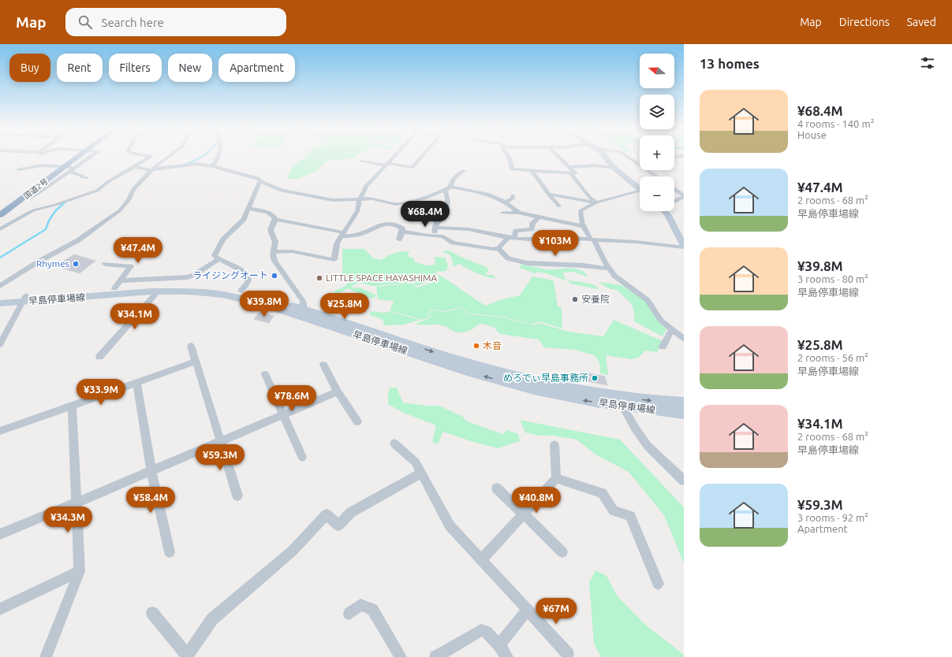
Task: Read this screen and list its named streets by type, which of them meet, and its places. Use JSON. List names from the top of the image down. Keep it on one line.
{"streets":{"highway":["国道2号"],"main road":["早島停車場線"]},"places":["Rhymes","ライジングオート","LITTLE SPACE HAYASHIMA","安養院","木音","めろでぃ早島事務所"],"north":"left","page":{"header":"Map","search":"Search here","nav":["Map","Directions","Saved"],"heading":"13 homes","map_buttons":["+","−"],"chip":["Buy","Rent","Filters","New","Apartment"],"list":[{"name":"¥68.4M","note":"4 rooms · 140 m² · House"},{"name":"¥47.4M","note":"2 rooms · 68 m² · 早島停車場線"},{"name":"¥39.8M","note":"3 rooms · 80 m² · 早島停車場線"},{"name":"¥25.8M","note":"2 rooms · 56 m² · 早島停車場線"},{"name":"¥34.1M","note":"2 rooms · 68 m² · 早島停車場線"},{"name":"¥59.3M","note":"3 rooms · 92 m² · Apartment"}],"price":["¥68.4M","¥103M","¥47.4M","¥39.8M","¥25.8M","¥34.1M","¥33.9M","¥78.6M","¥59.3M","¥58.4M","¥40.8M","¥34.3M","¥67M"]}}
